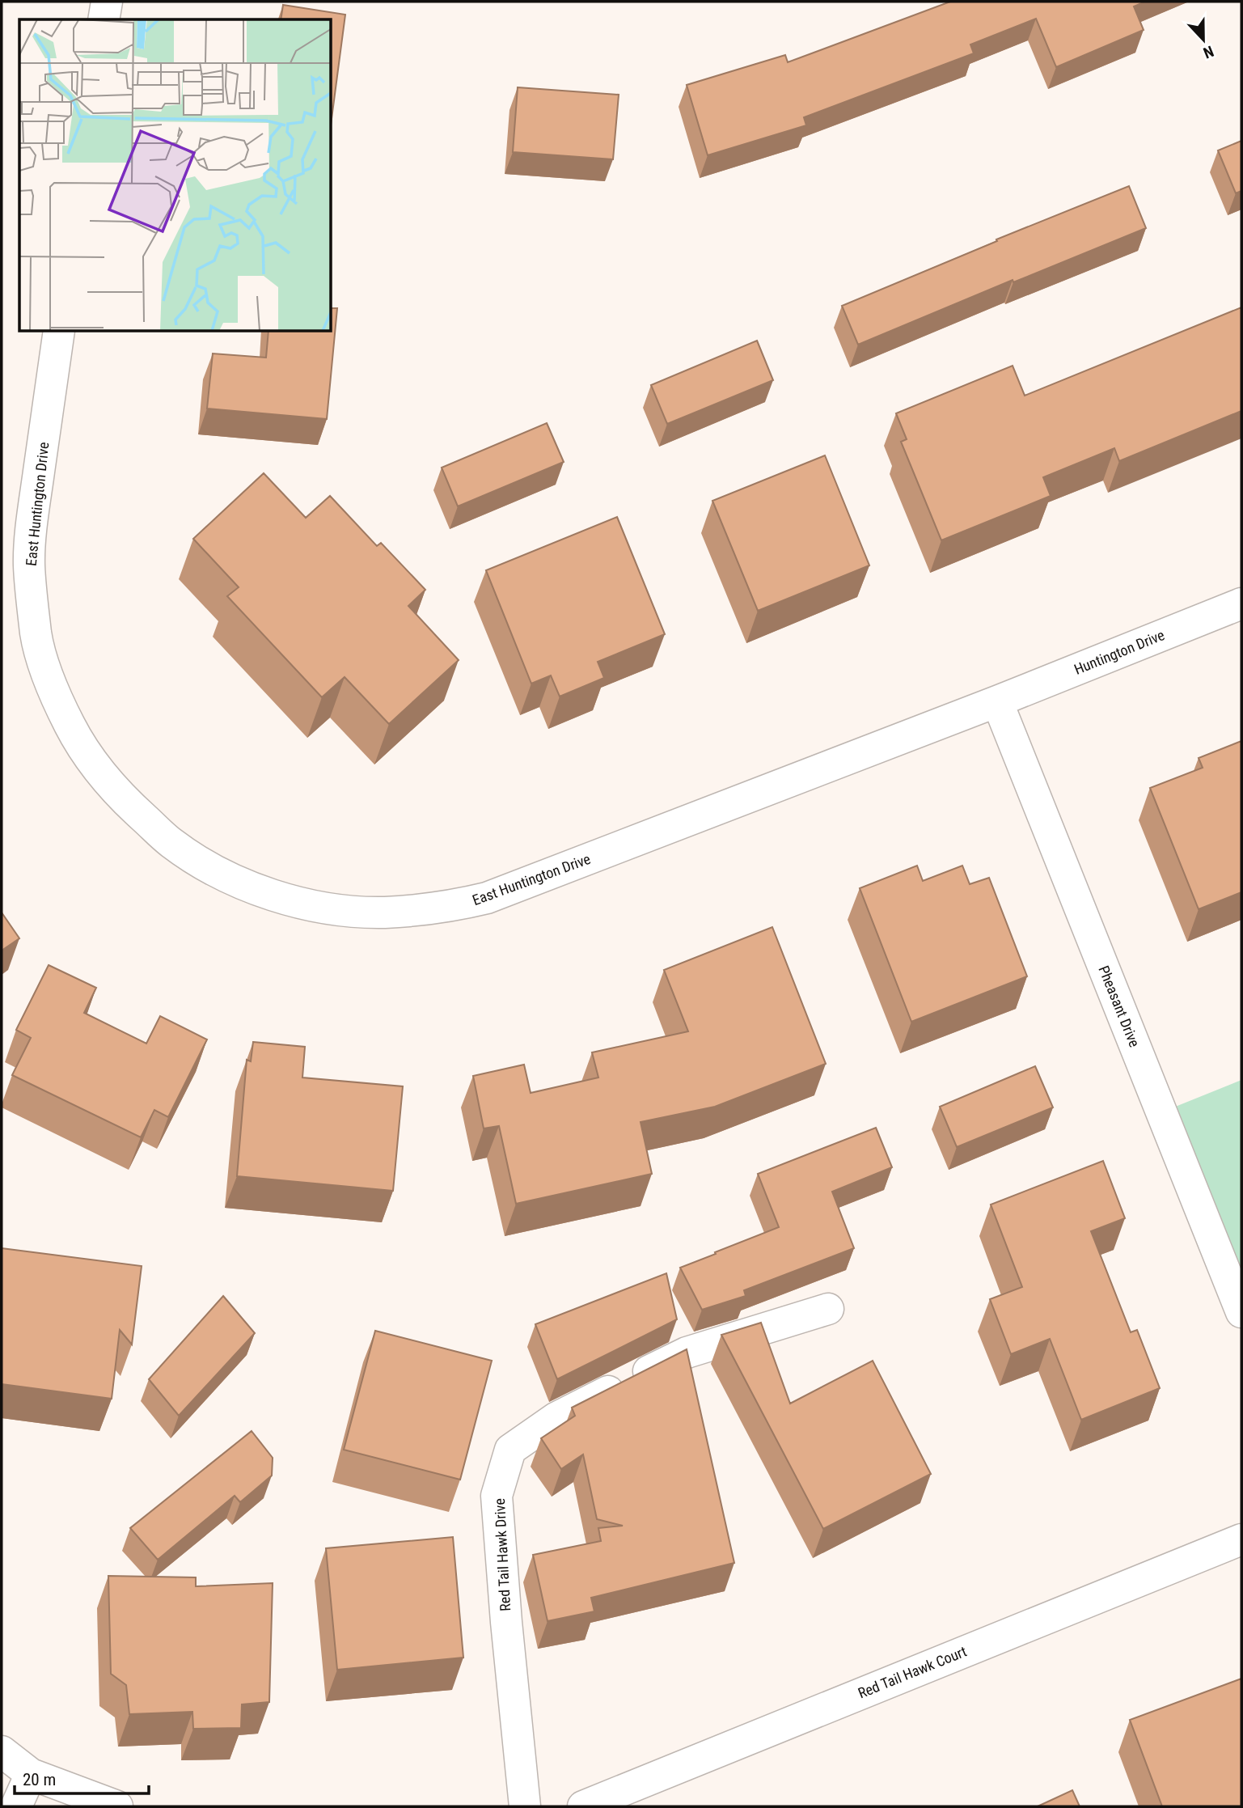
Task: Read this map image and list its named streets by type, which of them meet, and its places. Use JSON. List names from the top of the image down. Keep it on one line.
{"streets":{"street":["East Huntington Drive","Huntington Drive","Pheasant Drive","Red Tail Hawk Drive","Red Tail Hawk Court"]},"crossings":[["East Huntington Drive","Huntington Drive"],["East Huntington Drive","Pheasant Drive"],["Huntington Drive","Pheasant Drive"]],"scale_bar":"20 m","north":"bottom"}
